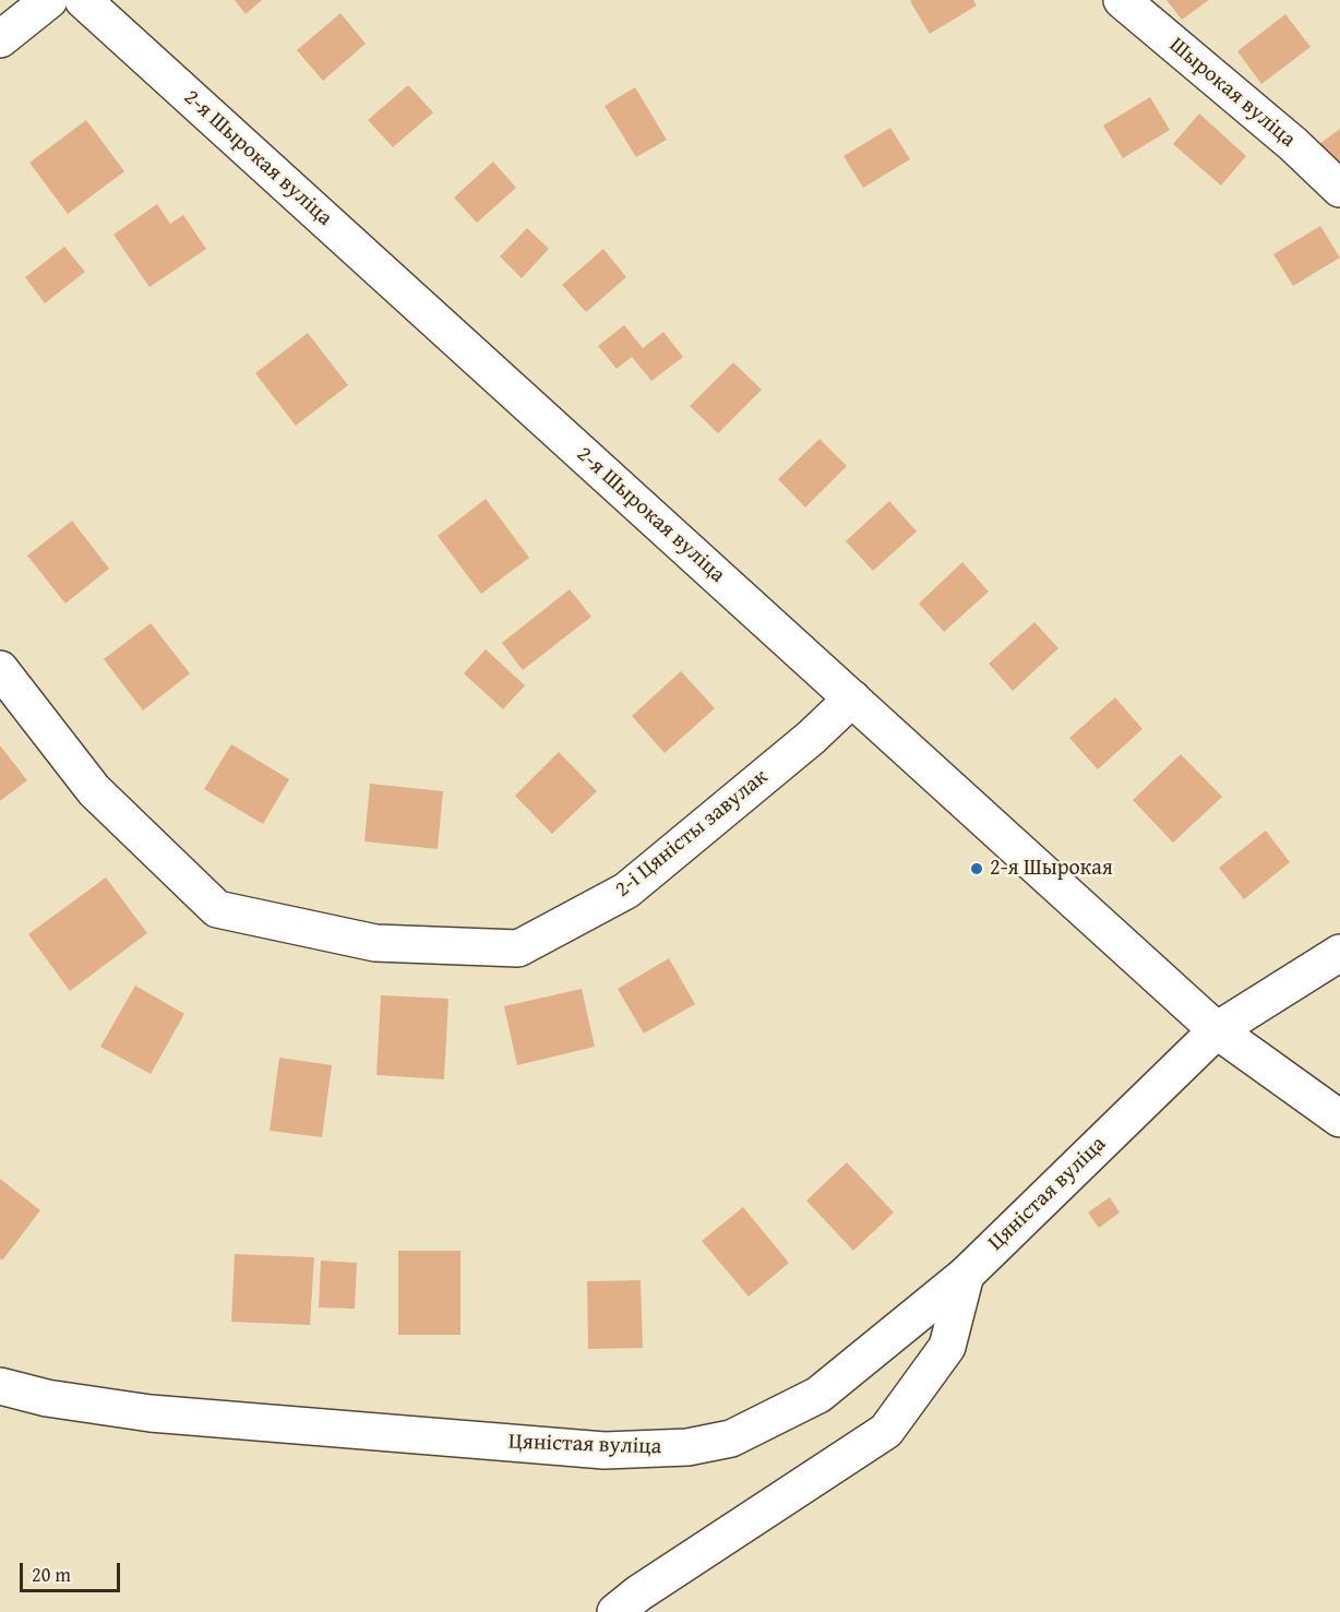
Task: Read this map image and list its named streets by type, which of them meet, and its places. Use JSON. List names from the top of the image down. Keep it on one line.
{"streets":{"street":["Шырокая вуліца","2-я Шырокая вуліца","2-і Цяністы завулак","Цяністая вуліца"]},"crossings":[["2-я Шырокая вуліца","2-і Цяністы завулак"],["2-я Шырокая вуліца","Цяністая вуліца"]],"places":["2-я Шырокая"],"scale_bar":"20 m"}
